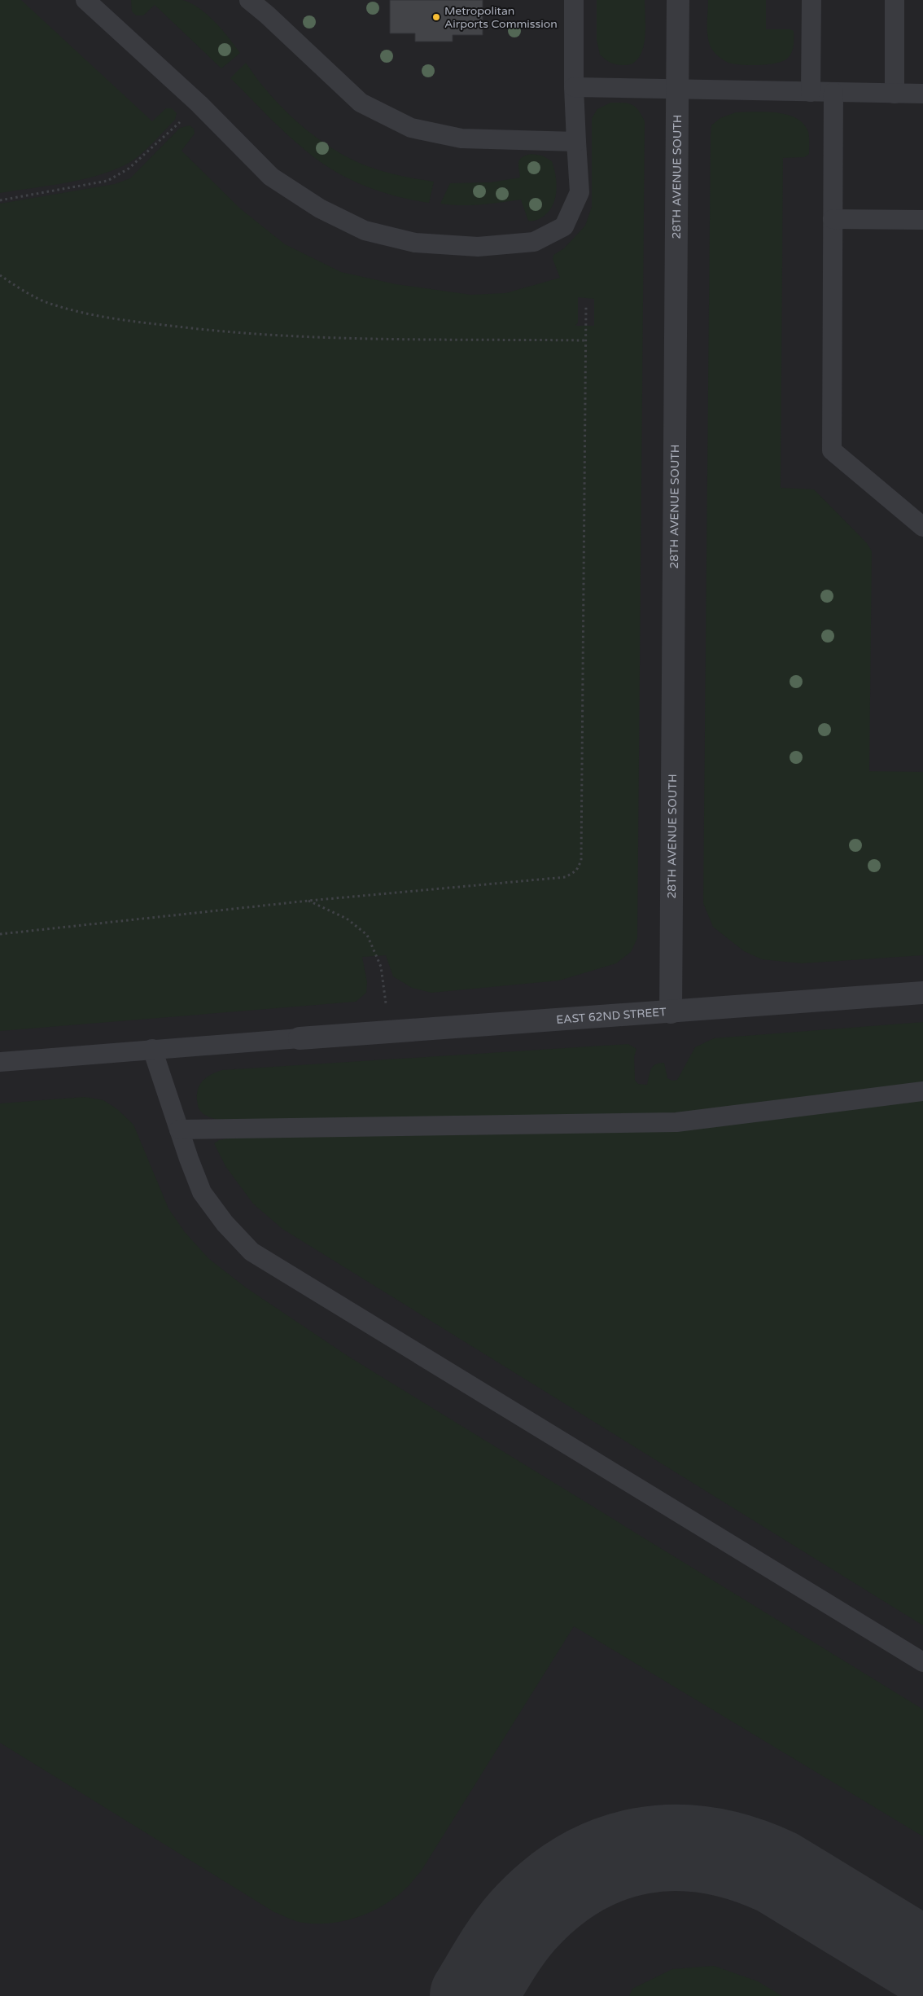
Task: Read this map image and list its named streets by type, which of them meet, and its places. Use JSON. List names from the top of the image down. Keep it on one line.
{"streets":{"street":["28TH AVENUE SOUTH","EAST 62ND STREET"]},"crossings":[["28TH AVENUE SOUTH","EAST 62ND STREET"]],"places":["Metropolitan Airports Commission"]}
